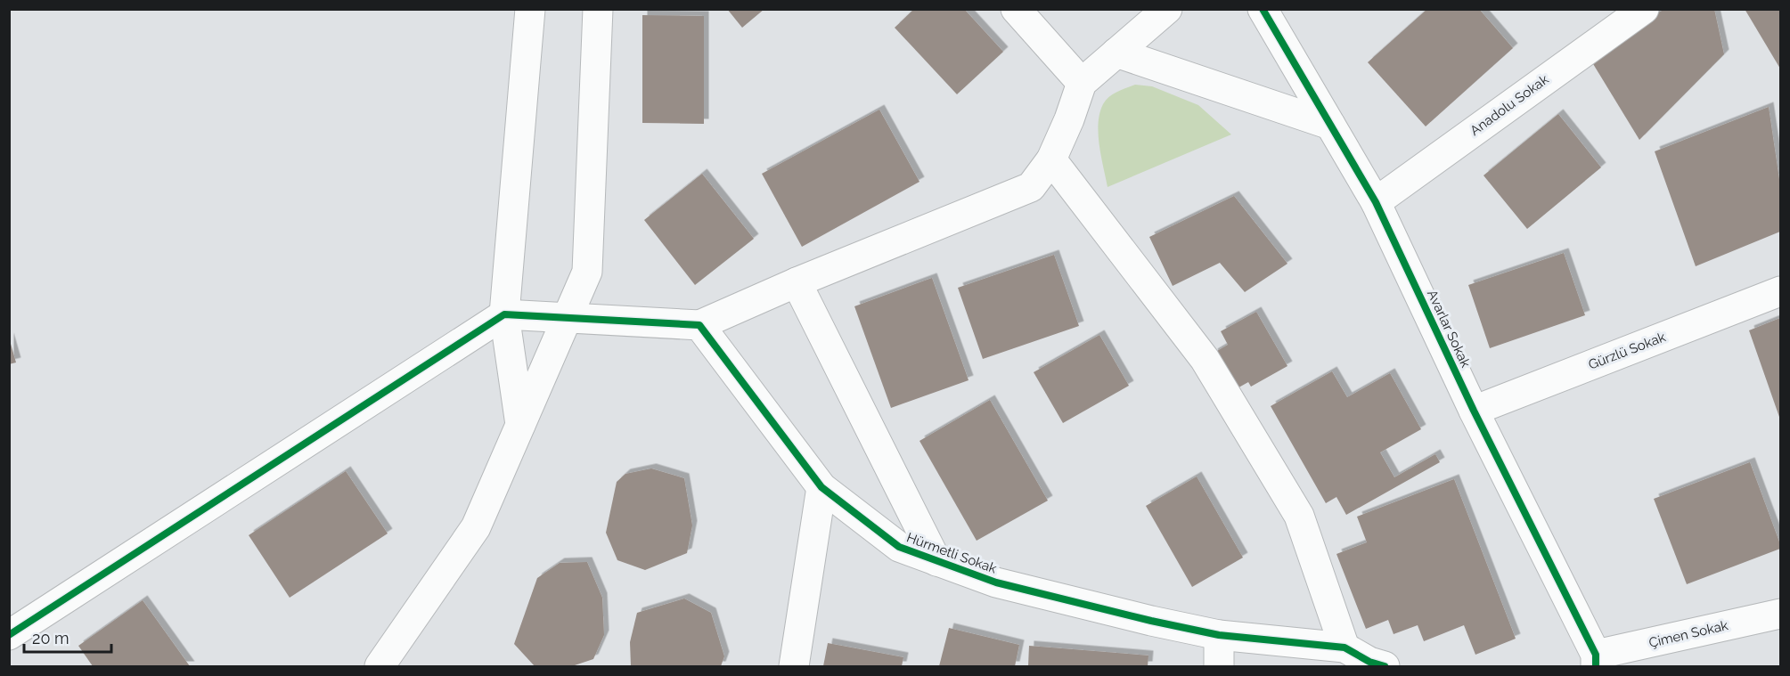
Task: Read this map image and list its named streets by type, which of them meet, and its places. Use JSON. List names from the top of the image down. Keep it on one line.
{"streets":{"street":["Anadolu Sokak","Avarlar Sokak","Gürzlü Sokak","Hürmetli Sokak","Çimen Sokak"]},"crossings":[["Anadolu Sokak","Avarlar Sokak"],["Avarlar Sokak","Gürzlü Sokak"],["Avarlar Sokak","Çimen Sokak"]],"scale_bar":"20 m"}
